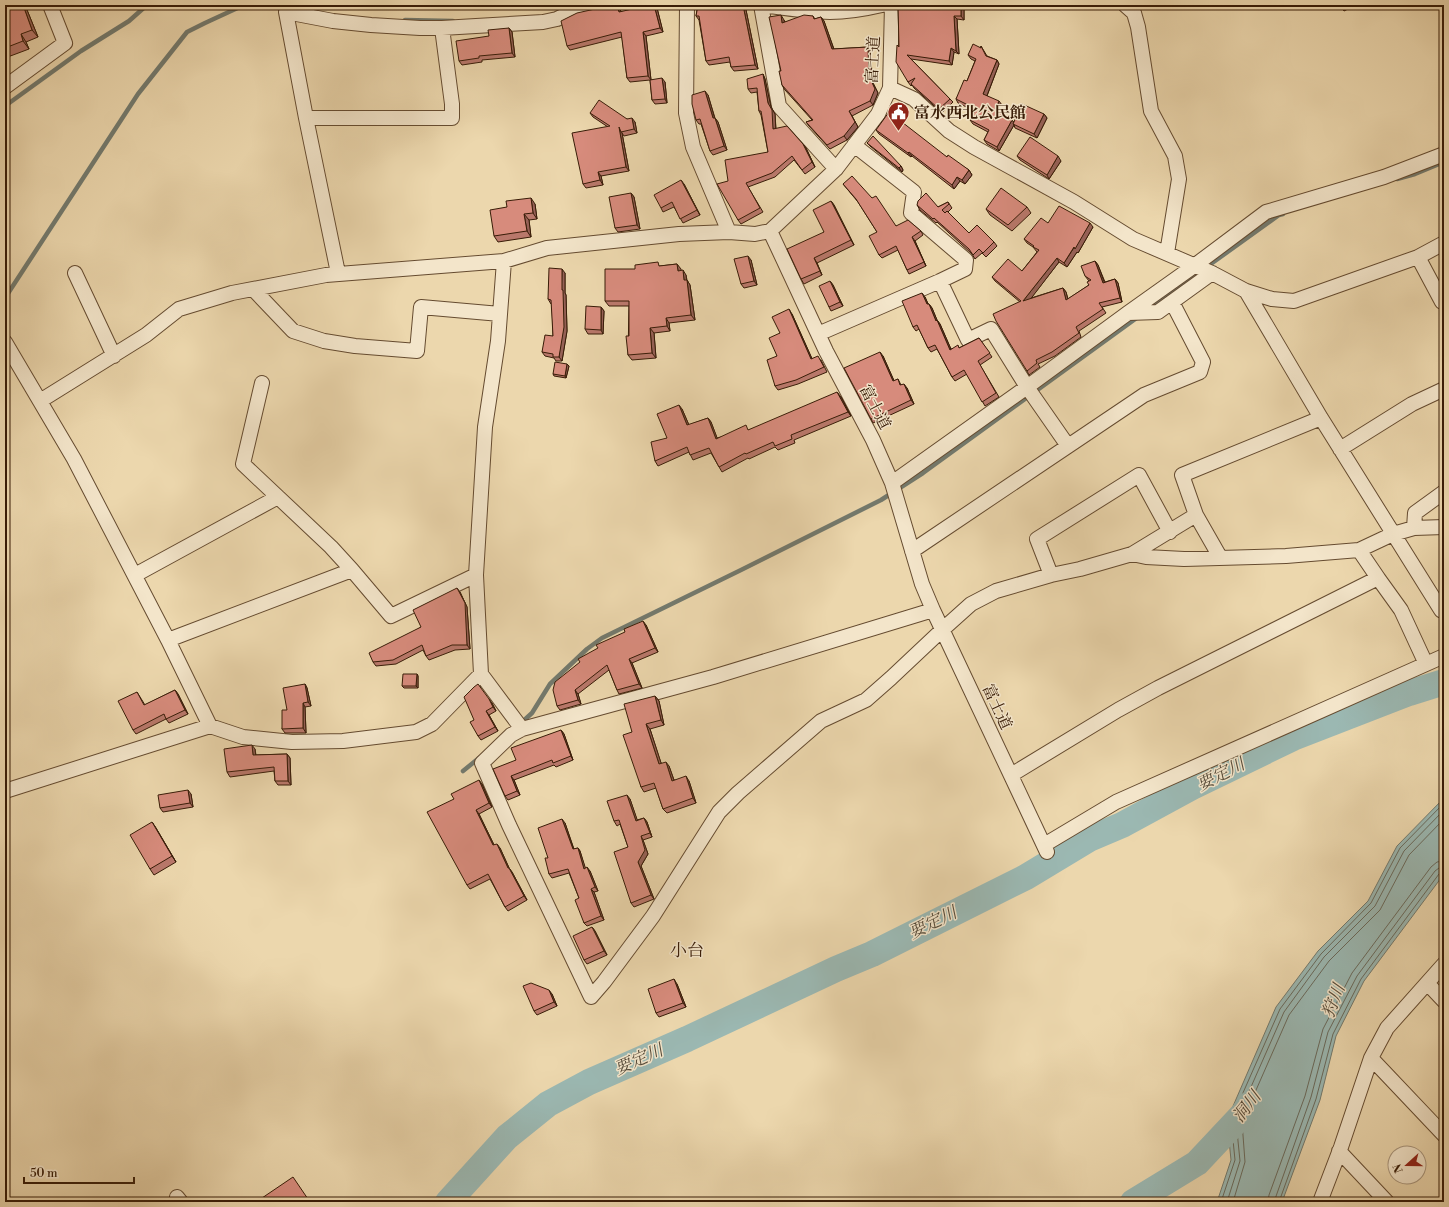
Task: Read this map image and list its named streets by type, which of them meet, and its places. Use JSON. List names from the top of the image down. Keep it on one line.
{"streets":{"street":["富士道"]},"districts":["小台"],"water":["要定川","狩川","洞川"],"places":{"public building":["富水西北公民館"]},"scale_bar":"50 m","north":"left"}
